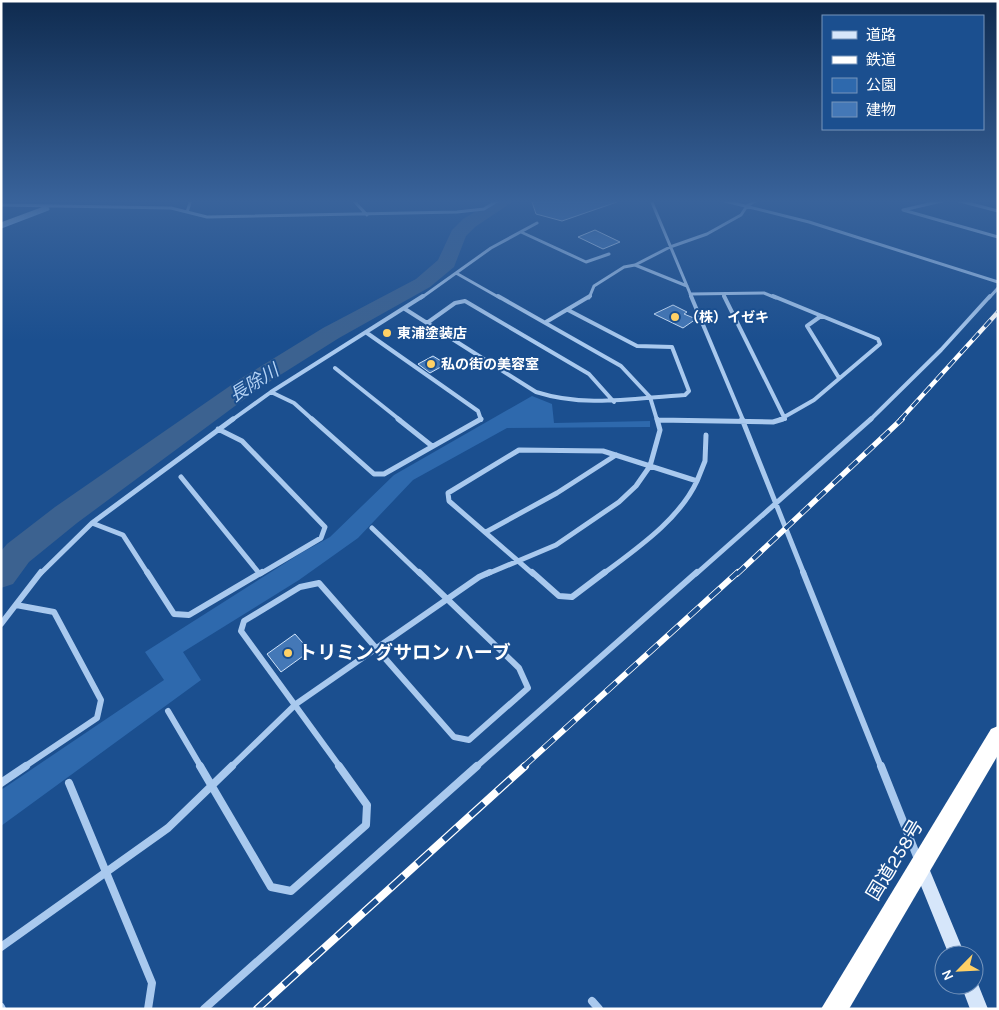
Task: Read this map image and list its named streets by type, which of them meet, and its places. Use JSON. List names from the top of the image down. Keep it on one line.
{"streets":{"highway":["国道258号"]},"water":["長除川"],"places":["（株）イゼキ","東浦塗装店","私の街の美容室","トリミングサロン ハーブ"],"legend":["道路","鉄道","公園","建物"],"north":"bottom left"}
